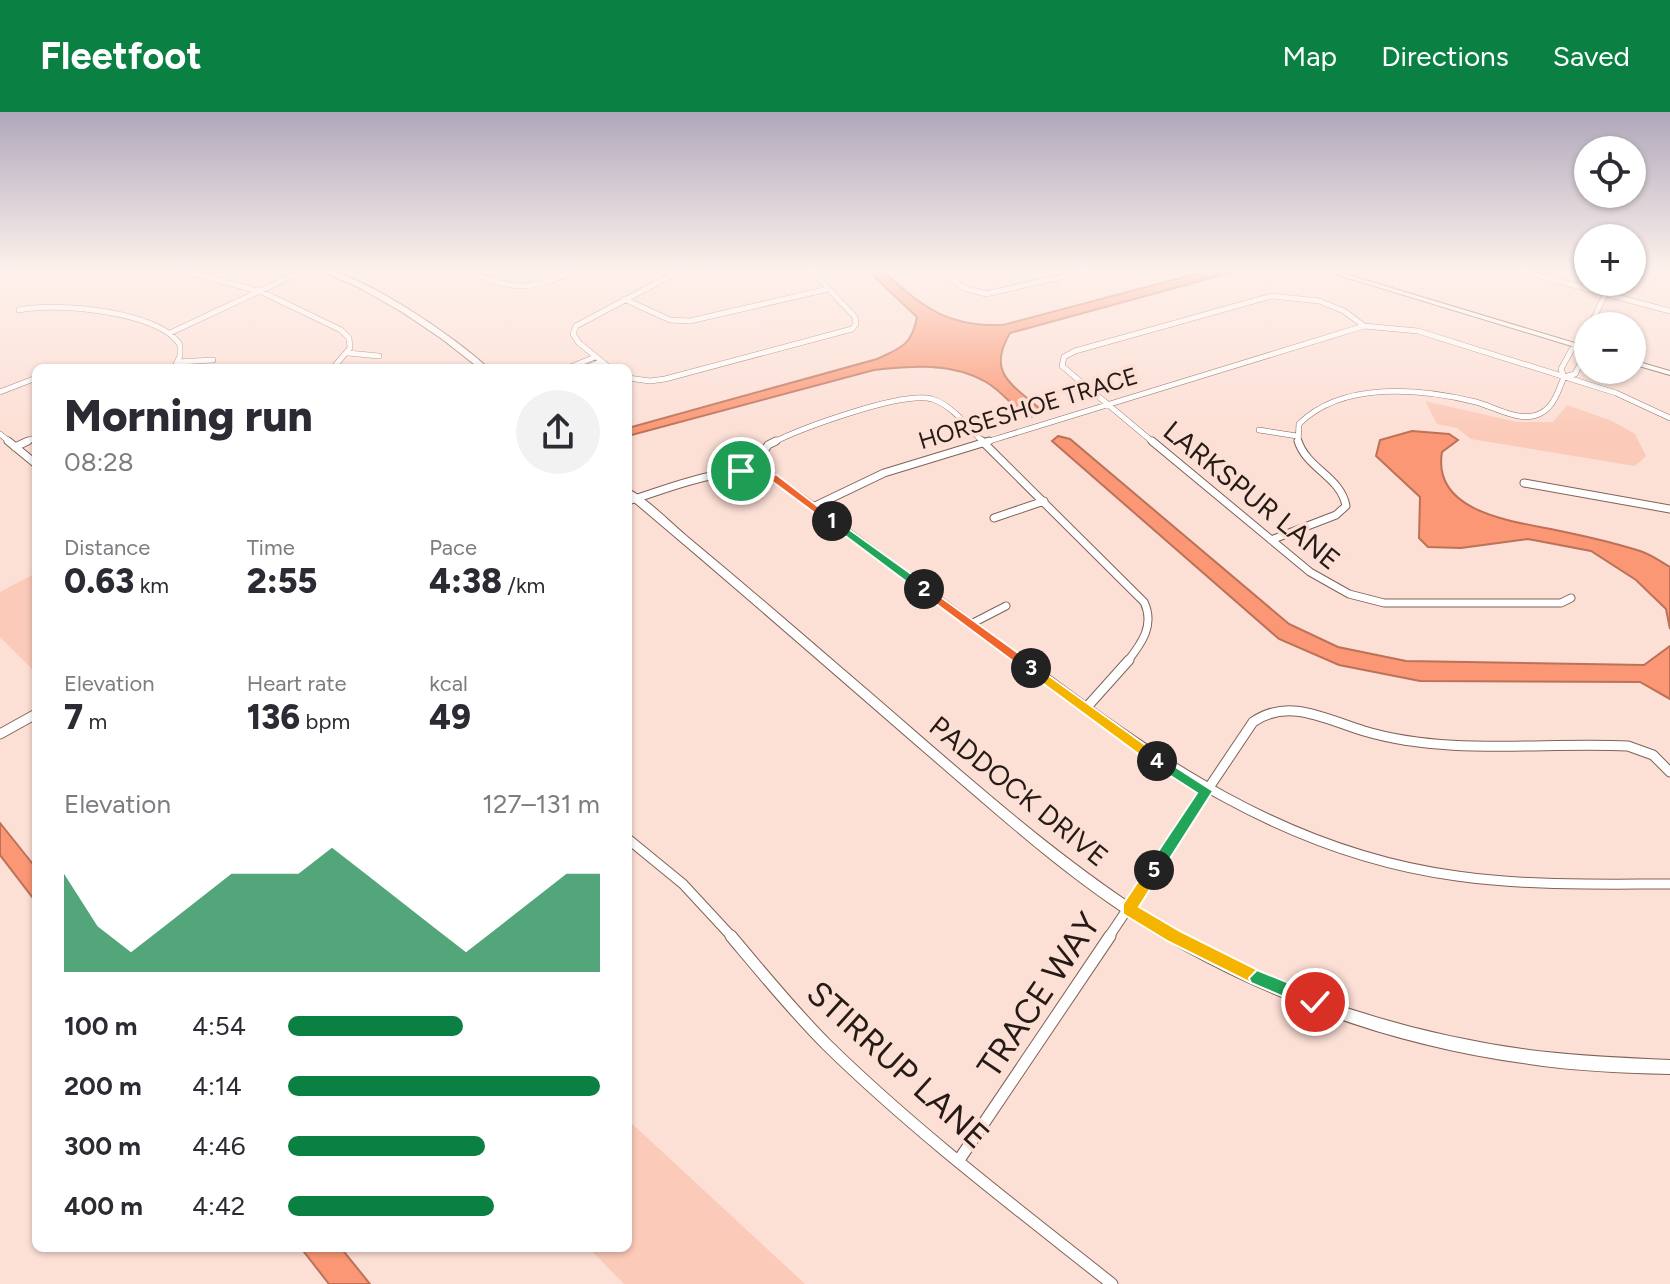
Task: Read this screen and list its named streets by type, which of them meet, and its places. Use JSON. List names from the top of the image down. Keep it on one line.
{"streets":{"street":["HORSESHOE TRACE","LARKSPUR LANE","PADDOCK DRIVE","TRACE WAY","STIRRUP LANE"]},"crossings":[["HORSESHOE TRACE","LARKSPUR LANE"],["PADDOCK DRIVE","TRACE WAY"],["TRACE WAY","STIRRUP LANE"]],"page":{"header":"Fleetfoot","nav":["Map","Directions","Saved"],"map_buttons":["+","−"],"heading":["Morning run","08:28"],"stats":[["Distance","0.63 km"],["Time","2:55"],["Pace","4:38 /km"],["Elevation","7 m"],["Heart rate","136 bpm"],["kcal","49"]],"pins":["1","2","3","4","5"],"chart":["Elevation","127–131 m"],"list":[{"name":"100 m","note":"4:54"},{"name":"200 m","note":"4:14"},{"name":"300 m","note":"4:46"},{"name":"400 m","note":"4:42"}]}}
